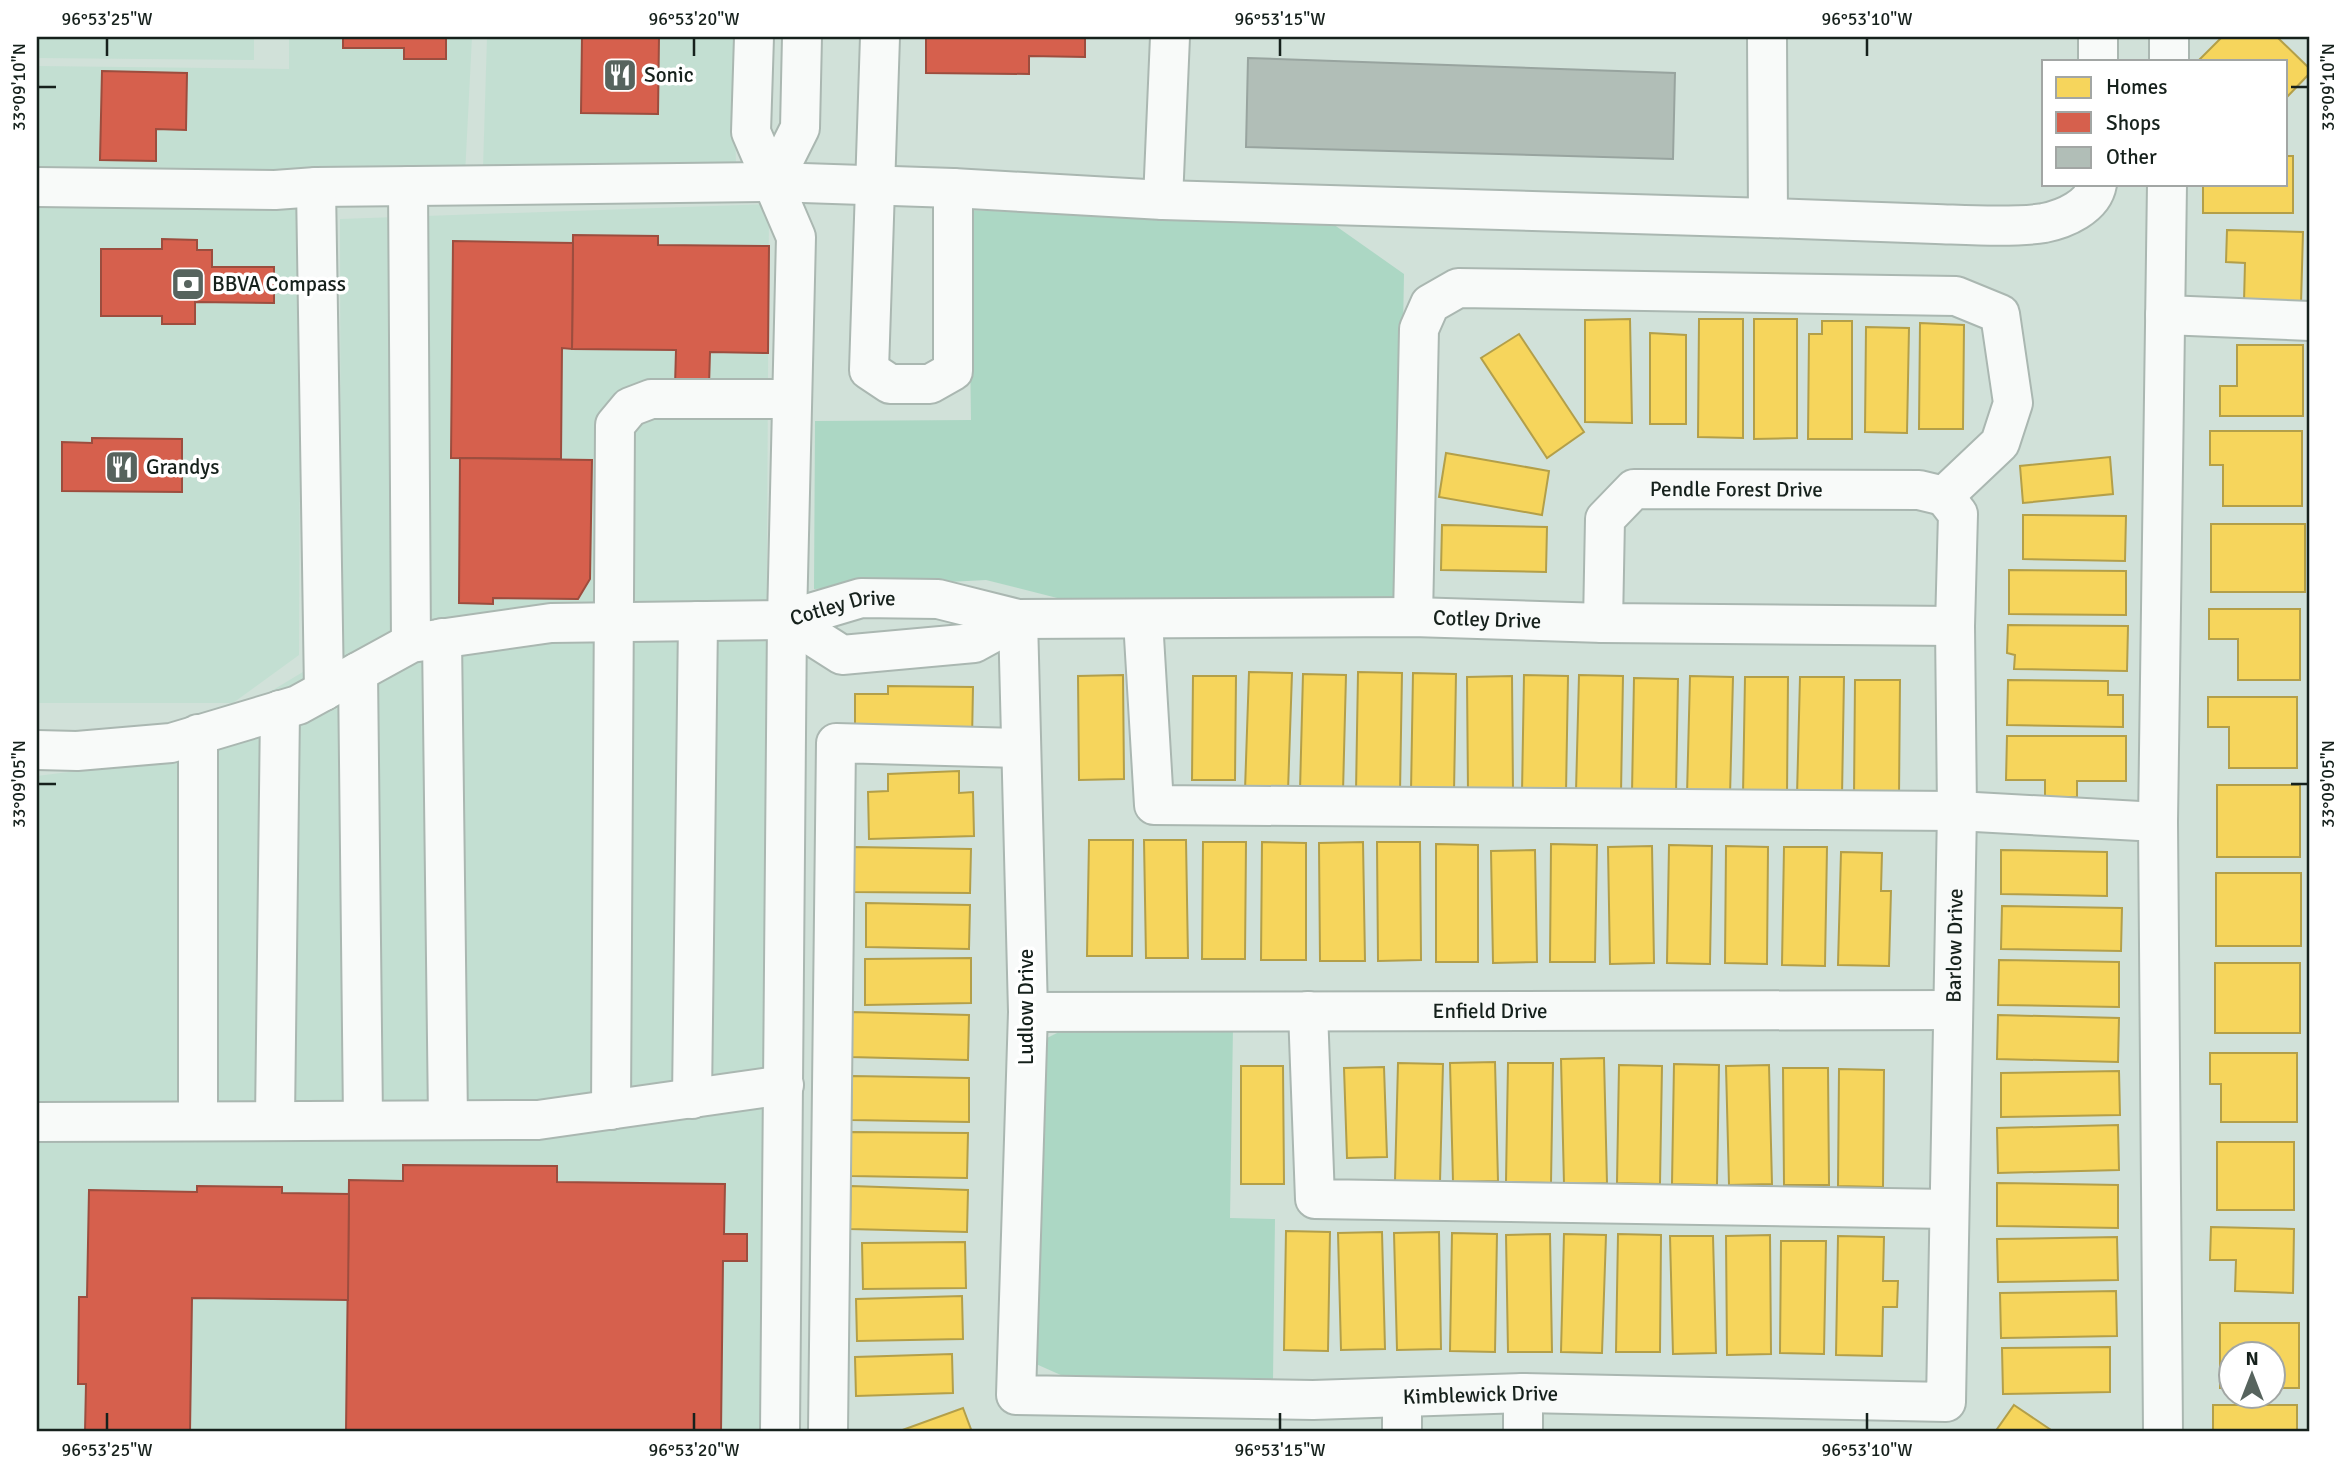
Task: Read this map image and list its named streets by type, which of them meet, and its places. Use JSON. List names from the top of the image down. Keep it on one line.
{"streets":{"street":["Pendle Forest Drive","Cotley Drive","Barlow Drive","Ludlow Drive","Enfield Drive","Kimblewick Drive"]},"crossings":[["Pendle Forest Drive","Cotley Drive"],["Pendle Forest Drive","Barlow Drive"],["Cotley Drive","Barlow Drive"],["Cotley Drive","Ludlow Drive"],["Barlow Drive","Enfield Drive"],["Barlow Drive","Kimblewick Drive"],["Ludlow Drive","Enfield Drive"],["Ludlow Drive","Kimblewick Drive"]],"places":{"restaurant":["Sonic","Grandys"],"bank":["BBVA Compass"]},"legend":["Homes","Shops","Other"],"north":"top","coordinates":["96°53'25\"W","96°53'20\"W","96°53'15\"W","96°53'10\"W","33°09'10\"N","33°09'05\"N"]}
